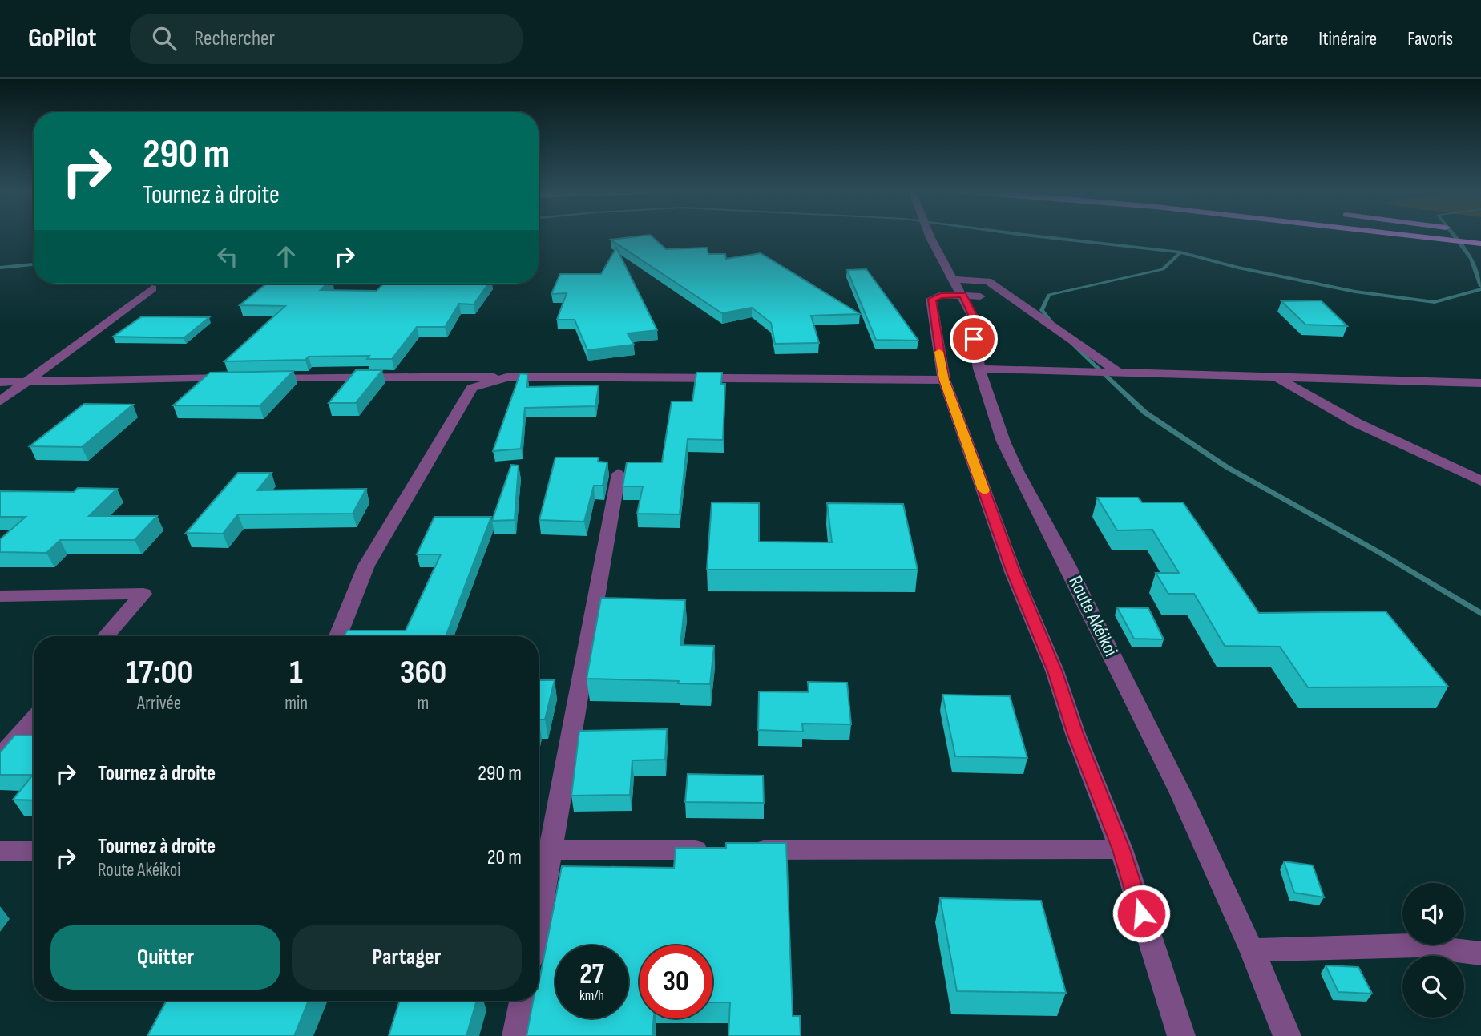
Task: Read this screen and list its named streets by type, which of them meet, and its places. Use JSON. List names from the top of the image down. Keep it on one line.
{"streets":{"street":["Route Akéikoi"]},"page":{"header":"GoPilot","search":"Rechercher","nav":["Carte","Itinéraire","Favoris"],"turn":["290 m","Tournez à droite"],"eta":["17:00","Arrivée","1","min","360","m"],"list":[{"name":"Tournez à droite","value":"290 m"},{"name":"Tournez à droite","note":"Route Akéikoi","value":"20 m"}],"buttons":["Quitter","Partager"],"speed":"27 km/h","limit":"30"}}
